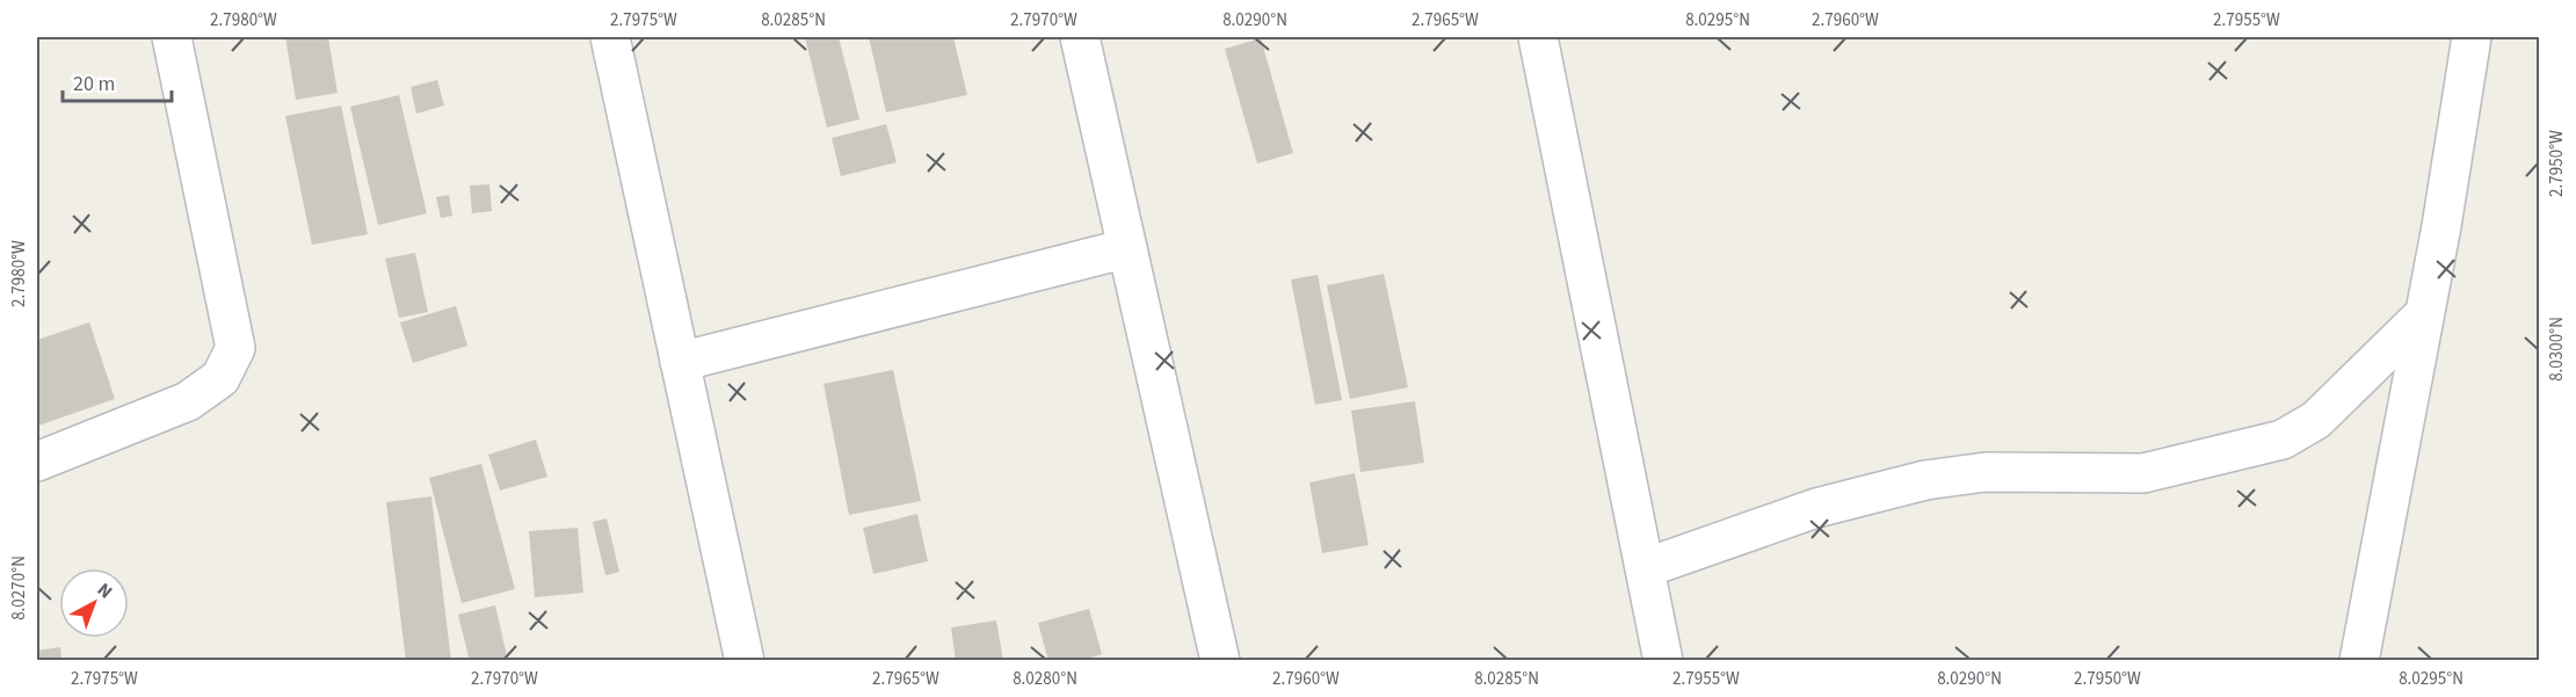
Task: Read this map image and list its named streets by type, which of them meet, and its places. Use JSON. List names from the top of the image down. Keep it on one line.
{"scale_bar":"20 m","north":"top right","coordinates":["2.7980°W","2.7975°W","8.0285°N","2.7970°W","8.0290°N","2.7965°W","8.0295°N","2.7960°W","2.7955°W","2.7950°W","8.0300°N","8.0270°N","8.0280°N"]}
